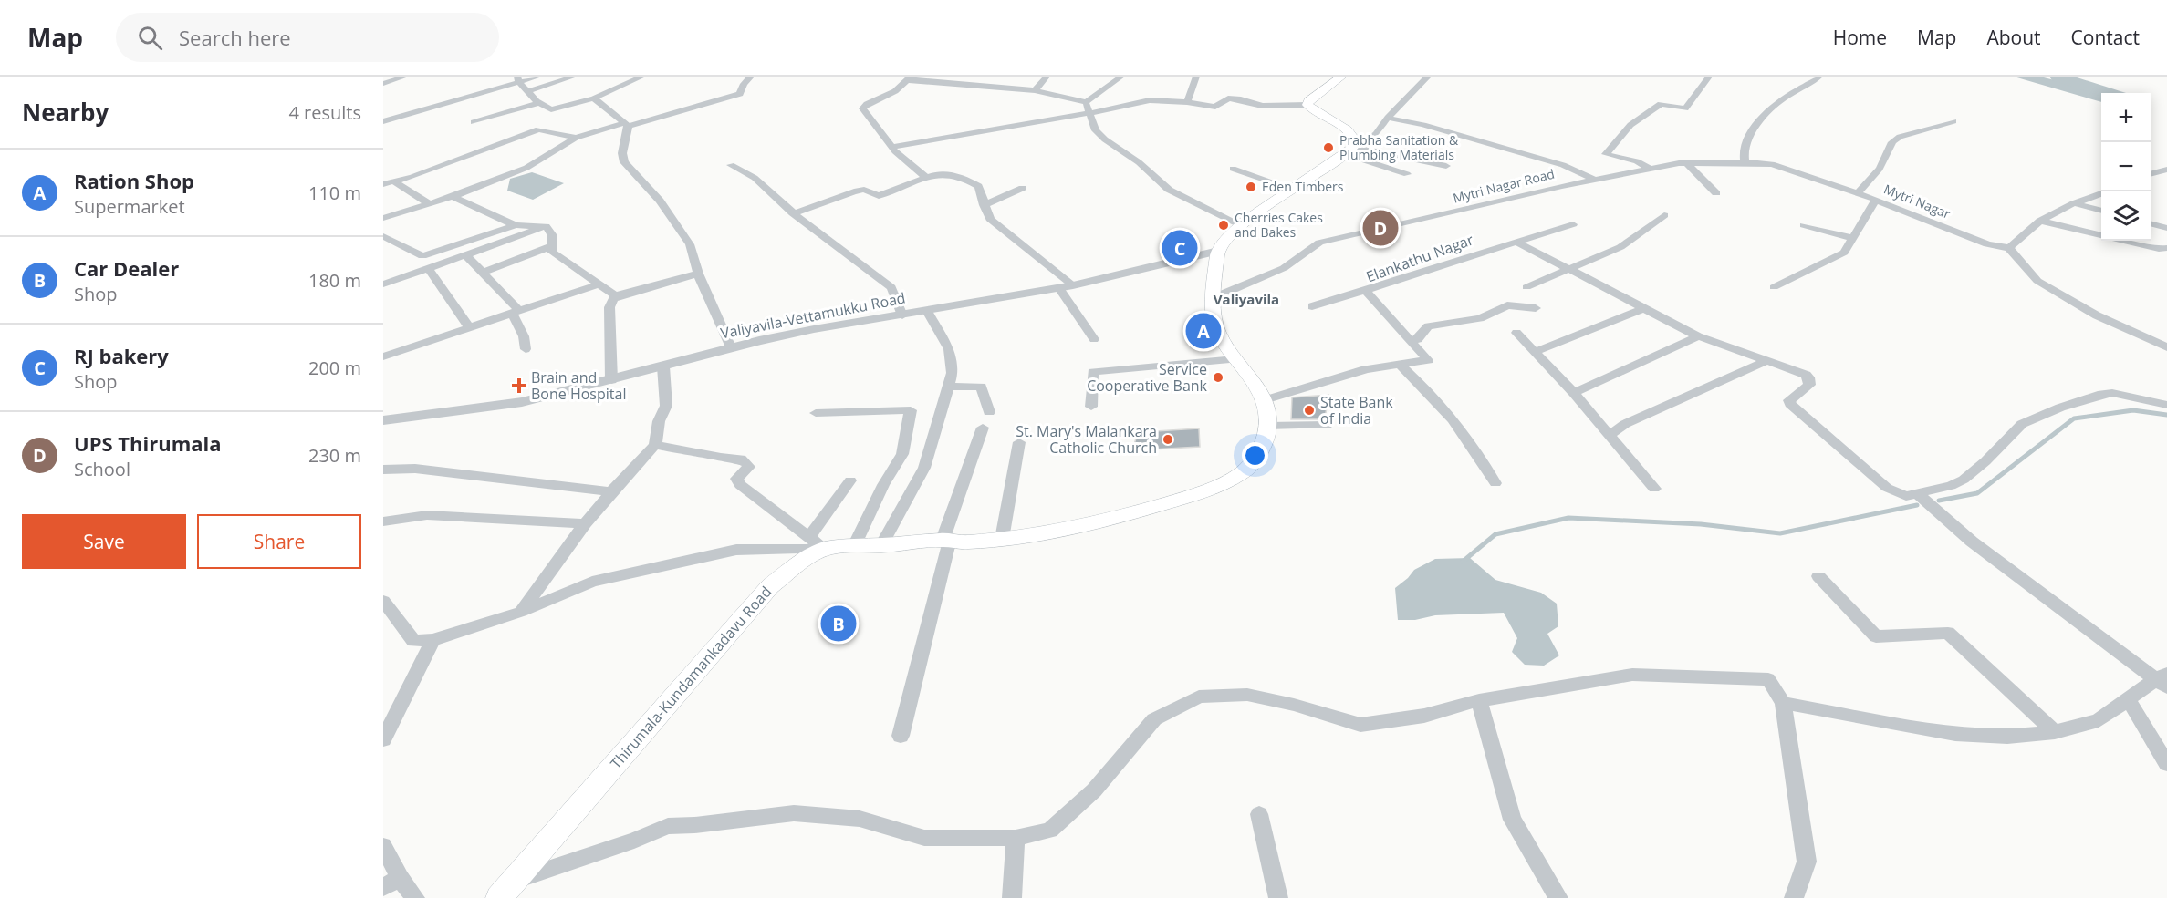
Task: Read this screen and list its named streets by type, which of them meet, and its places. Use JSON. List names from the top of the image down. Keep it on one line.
{"streets":{"main road":["Thirumala-Kundamankadavu Road"],"street":["Mytri Nagar Road","Mytri Nagar","Elankathu Nagar","Valiyavila-Vettamukku Road"]},"crossings":[["Mytri Nagar Road","Mytri Nagar"],["Mytri Nagar Road","Thirumala-Kundamankadavu Road"],["Elankathu Nagar","Thirumala-Kundamankadavu Road"],["Valiyavila-Vettamukku Road","Thirumala-Kundamankadavu Road"]],"districts":["Valiyavila"],"places":{"other":["Prabha Sanitation & Plumbing Materials","Eden Timbers","Cherries Cakes and Bakes","Service Cooperative Bank","State Bank of India","St. Mary's Malankara Catholic Church"],"health":["Brain and Bone Hospital"]},"page":{"header":"Map","search":"Search here","nav":["Home","Map","About","Contact"],"heading":["Nearby","4 results"],"map_buttons":["+","−"],"list":[{"mark":"A","name":"Ration Shop","note":"Supermarket","value":"110 m"},{"mark":"B","name":"Car Dealer","note":"Shop","value":"180 m"},{"mark":"C","name":"RJ bakery","note":"Shop","value":"200 m"},{"mark":"D","name":"UPS Thirumala","note":"School","value":"230 m"}],"pins":["D","C","A","B"],"buttons":["Save","Share"]}}
